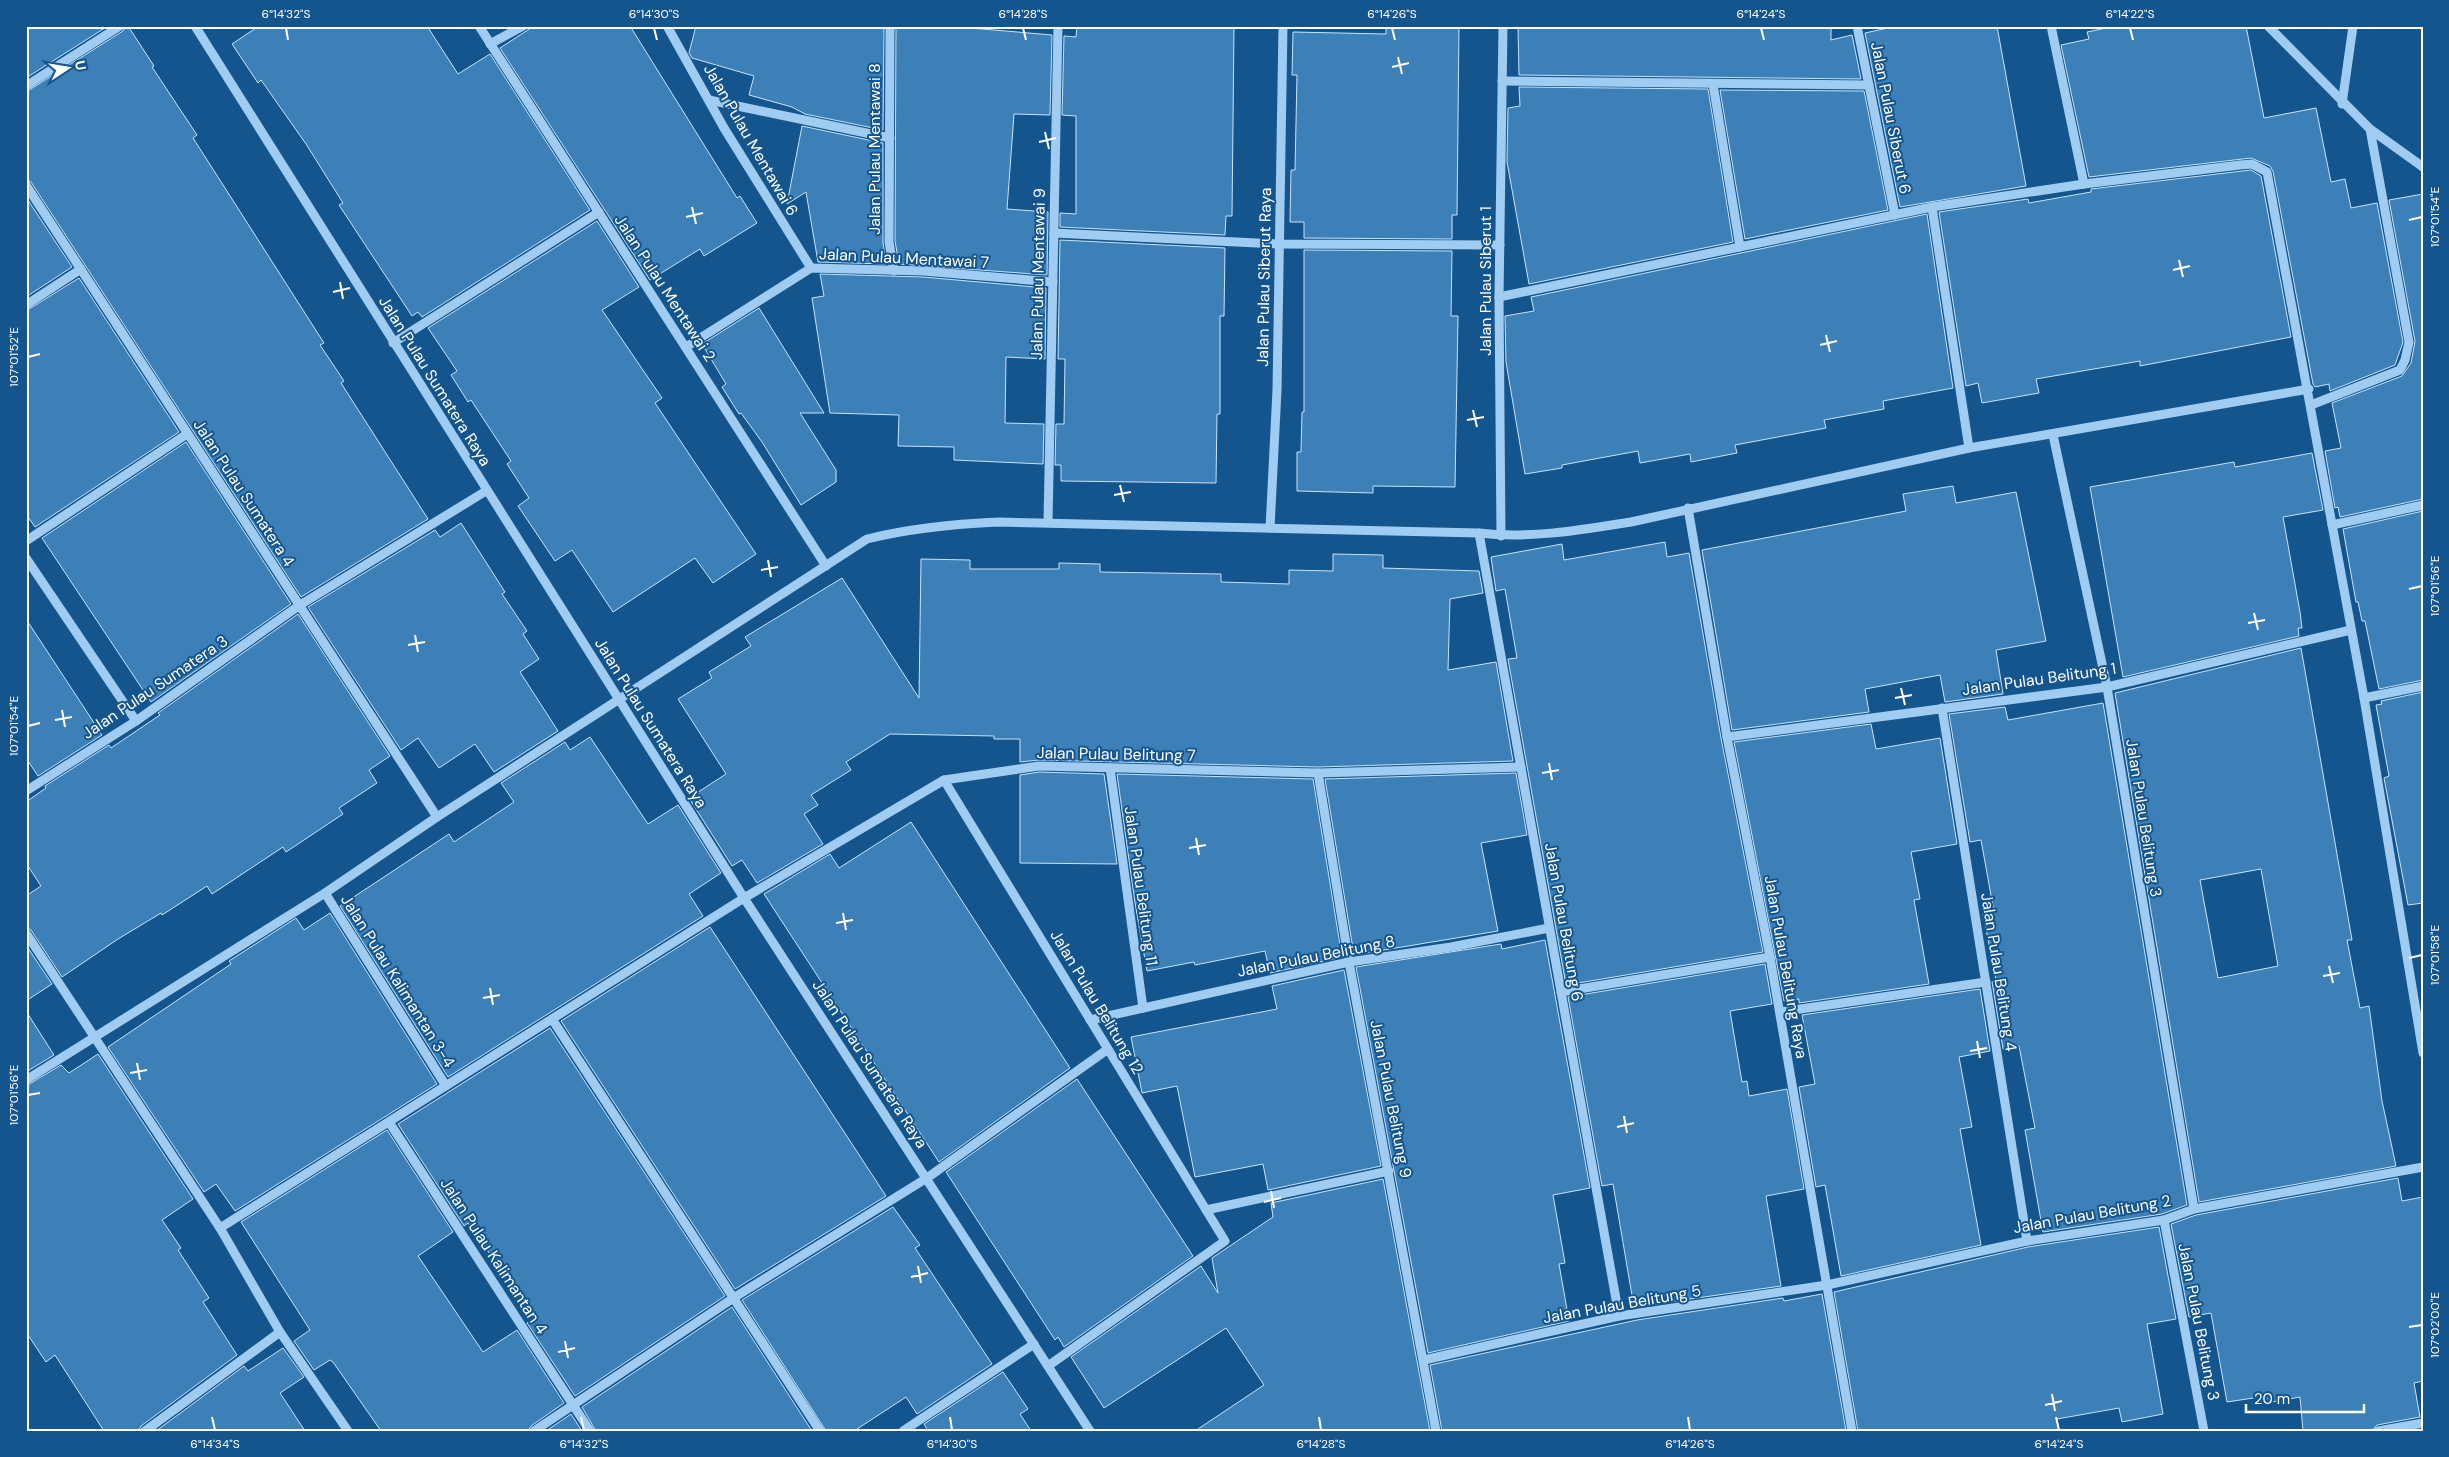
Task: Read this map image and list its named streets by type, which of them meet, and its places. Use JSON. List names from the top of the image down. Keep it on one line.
{"streets":{"street":["Jalan Pulau Siberut 6","Jalan Pulau Mentawai 6","Jalan Pulau Mentawai 8","Jalan Pulau Mentawai 7","Jalan Pulau Mentawai 9","Jalan Pulau Siberut Raya","Jalan Pulau Siberut 1","Jalan Pulau Mentawai 2","Jalan Pulau Sumatera Raya","Jalan Pulau Sumatera 4","Jalan Pulau Belitung 1","Jalan Pulau Sumatera 3","Jalan Pulau Belitung 7","Jalan Pulau Belitung 3","Jalan Pulau Belitung 11","Jalan Pulau Belitung 6","Jalan Pulau Belitung 8","Jalan Pulau Belitung Raya","Jalan Pulau Belitung 4","Jalan Pulau Kalimantan 3-4","Jalan Pulau Belitung 12","Jalan Pulau Belitung 9","Jalan Pulau Belitung 2","Jalan Pulau Kalimantan 4","Jalan Pulau Belitung 5"]},"crossings":[["Jalan Pulau Mentawai 6","Jalan Pulau Mentawai 7"],["Jalan Pulau Mentawai 8","Jalan Pulau Mentawai 7"],["Jalan Pulau Mentawai 7","Jalan Pulau Mentawai 9"],["Jalan Pulau Mentawai 7","Jalan Pulau Mentawai 2"],["Jalan Pulau Sumatera Raya","Jalan Pulau Sumatera 3"],["Jalan Pulau Sumatera Raya","Jalan Pulau Belitung 7"],["Jalan Pulau Sumatera Raya","Jalan Pulau Belitung 12"],["Jalan Pulau Sumatera 4","Jalan Pulau Sumatera 3"],["Jalan Pulau Belitung 1","Jalan Pulau Belitung 3"],["Jalan Pulau Belitung 1","Jalan Pulau Belitung Raya"],["Jalan Pulau Belitung 1","Jalan Pulau Belitung 4"],["Jalan Pulau Belitung 7","Jalan Pulau Belitung 11"],["Jalan Pulau Belitung 7","Jalan Pulau Belitung 6"],["Jalan Pulau Belitung 7","Jalan Pulau Kalimantan 3-4"],["Jalan Pulau Belitung 7","Jalan Pulau Belitung 12"],["Jalan Pulau Belitung 7","Jalan Pulau Belitung 9"],["Jalan Pulau Belitung 7","Jalan Pulau Kalimantan 4"],["Jalan Pulau Belitung 3","Jalan Pulau Belitung 2"],["Jalan Pulau Belitung 11","Jalan Pulau Belitung 8"],["Jalan Pulau Belitung 6","Jalan Pulau Belitung 8"],["Jalan Pulau Belitung 6","Jalan Pulau Belitung 5"],["Jalan Pulau Belitung 8","Jalan Pulau Belitung 12"],["Jalan Pulau Belitung 8","Jalan Pulau Belitung 9"],["Jalan Pulau Belitung Raya","Jalan Pulau Belitung 2"],["Jalan Pulau Belitung Raya","Jalan Pulau Belitung 5"],["Jalan Pulau Belitung 4","Jalan Pulau Belitung 2"],["Jalan Pulau Belitung 9","Jalan Pulau Belitung 5"],["Jalan Pulau Belitung 2","Jalan Pulau Belitung 5"]],"scale_bar":"20 m","north":"right","coordinates":["6°14'32\"S","6°14'30\"S","6°14'28\"S","6°14'26\"S","6°14'24\"S","6°14'22\"S","107°01'54\"E","107°01'52\"E","107°01'56\"E","107°01'58\"E","107°02'00\"E","6°14'34\"S"]}
